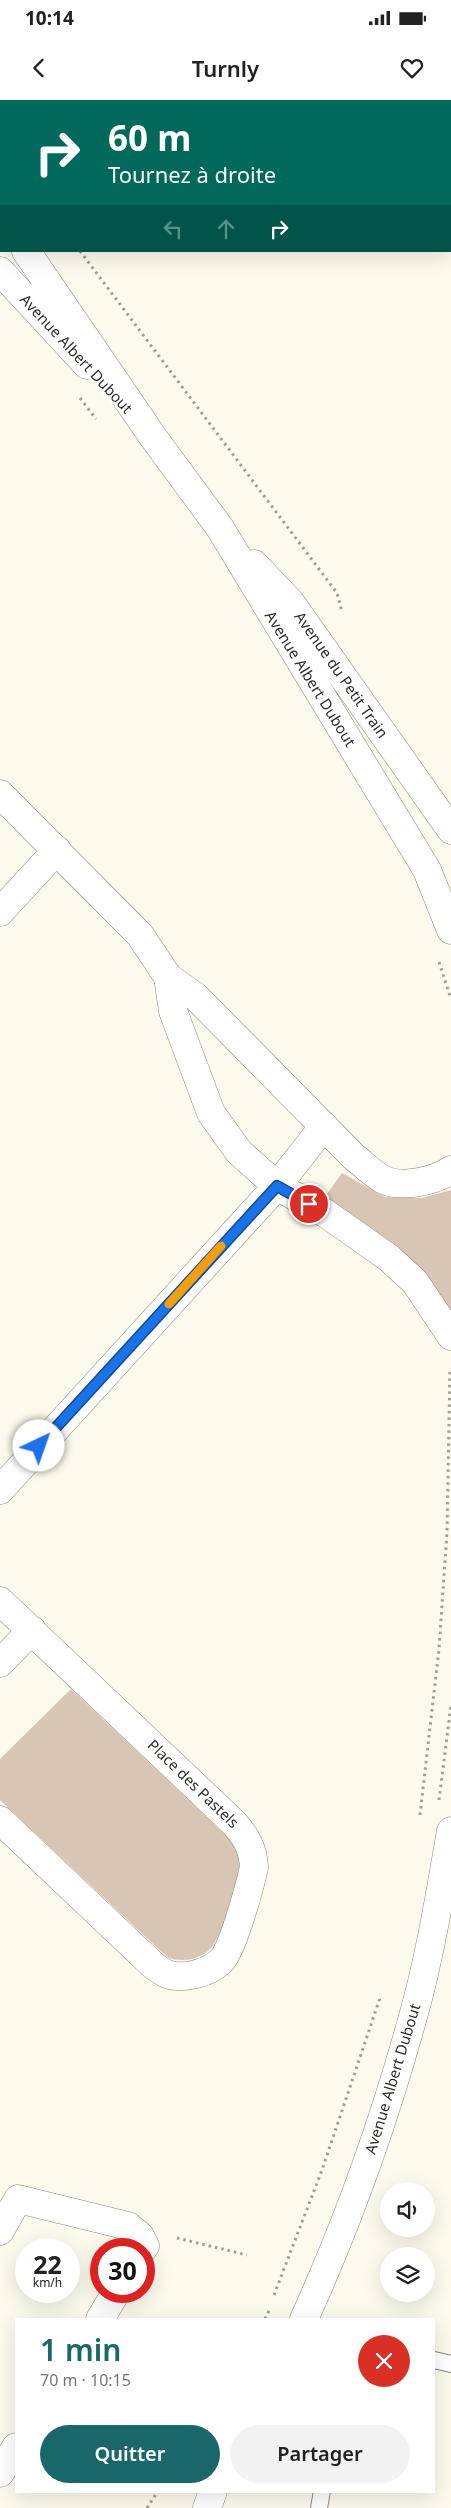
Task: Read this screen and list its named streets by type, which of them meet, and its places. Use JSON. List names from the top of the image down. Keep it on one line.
{"streets":{"street":["Avenue Albert Dubout","Avenue du Petit Train","Place des Pastels"]},"crossings":[["Avenue Albert Dubout","Avenue du Petit Train"]],"page":{"status":"10:14","header":"Turnly","turn":["60 m","Tournez à droite"],"speed":"22 km/h","limit":"30","heading":["1 min","70 m · 10:15"],"buttons":["Quitter","Partager"]}}
